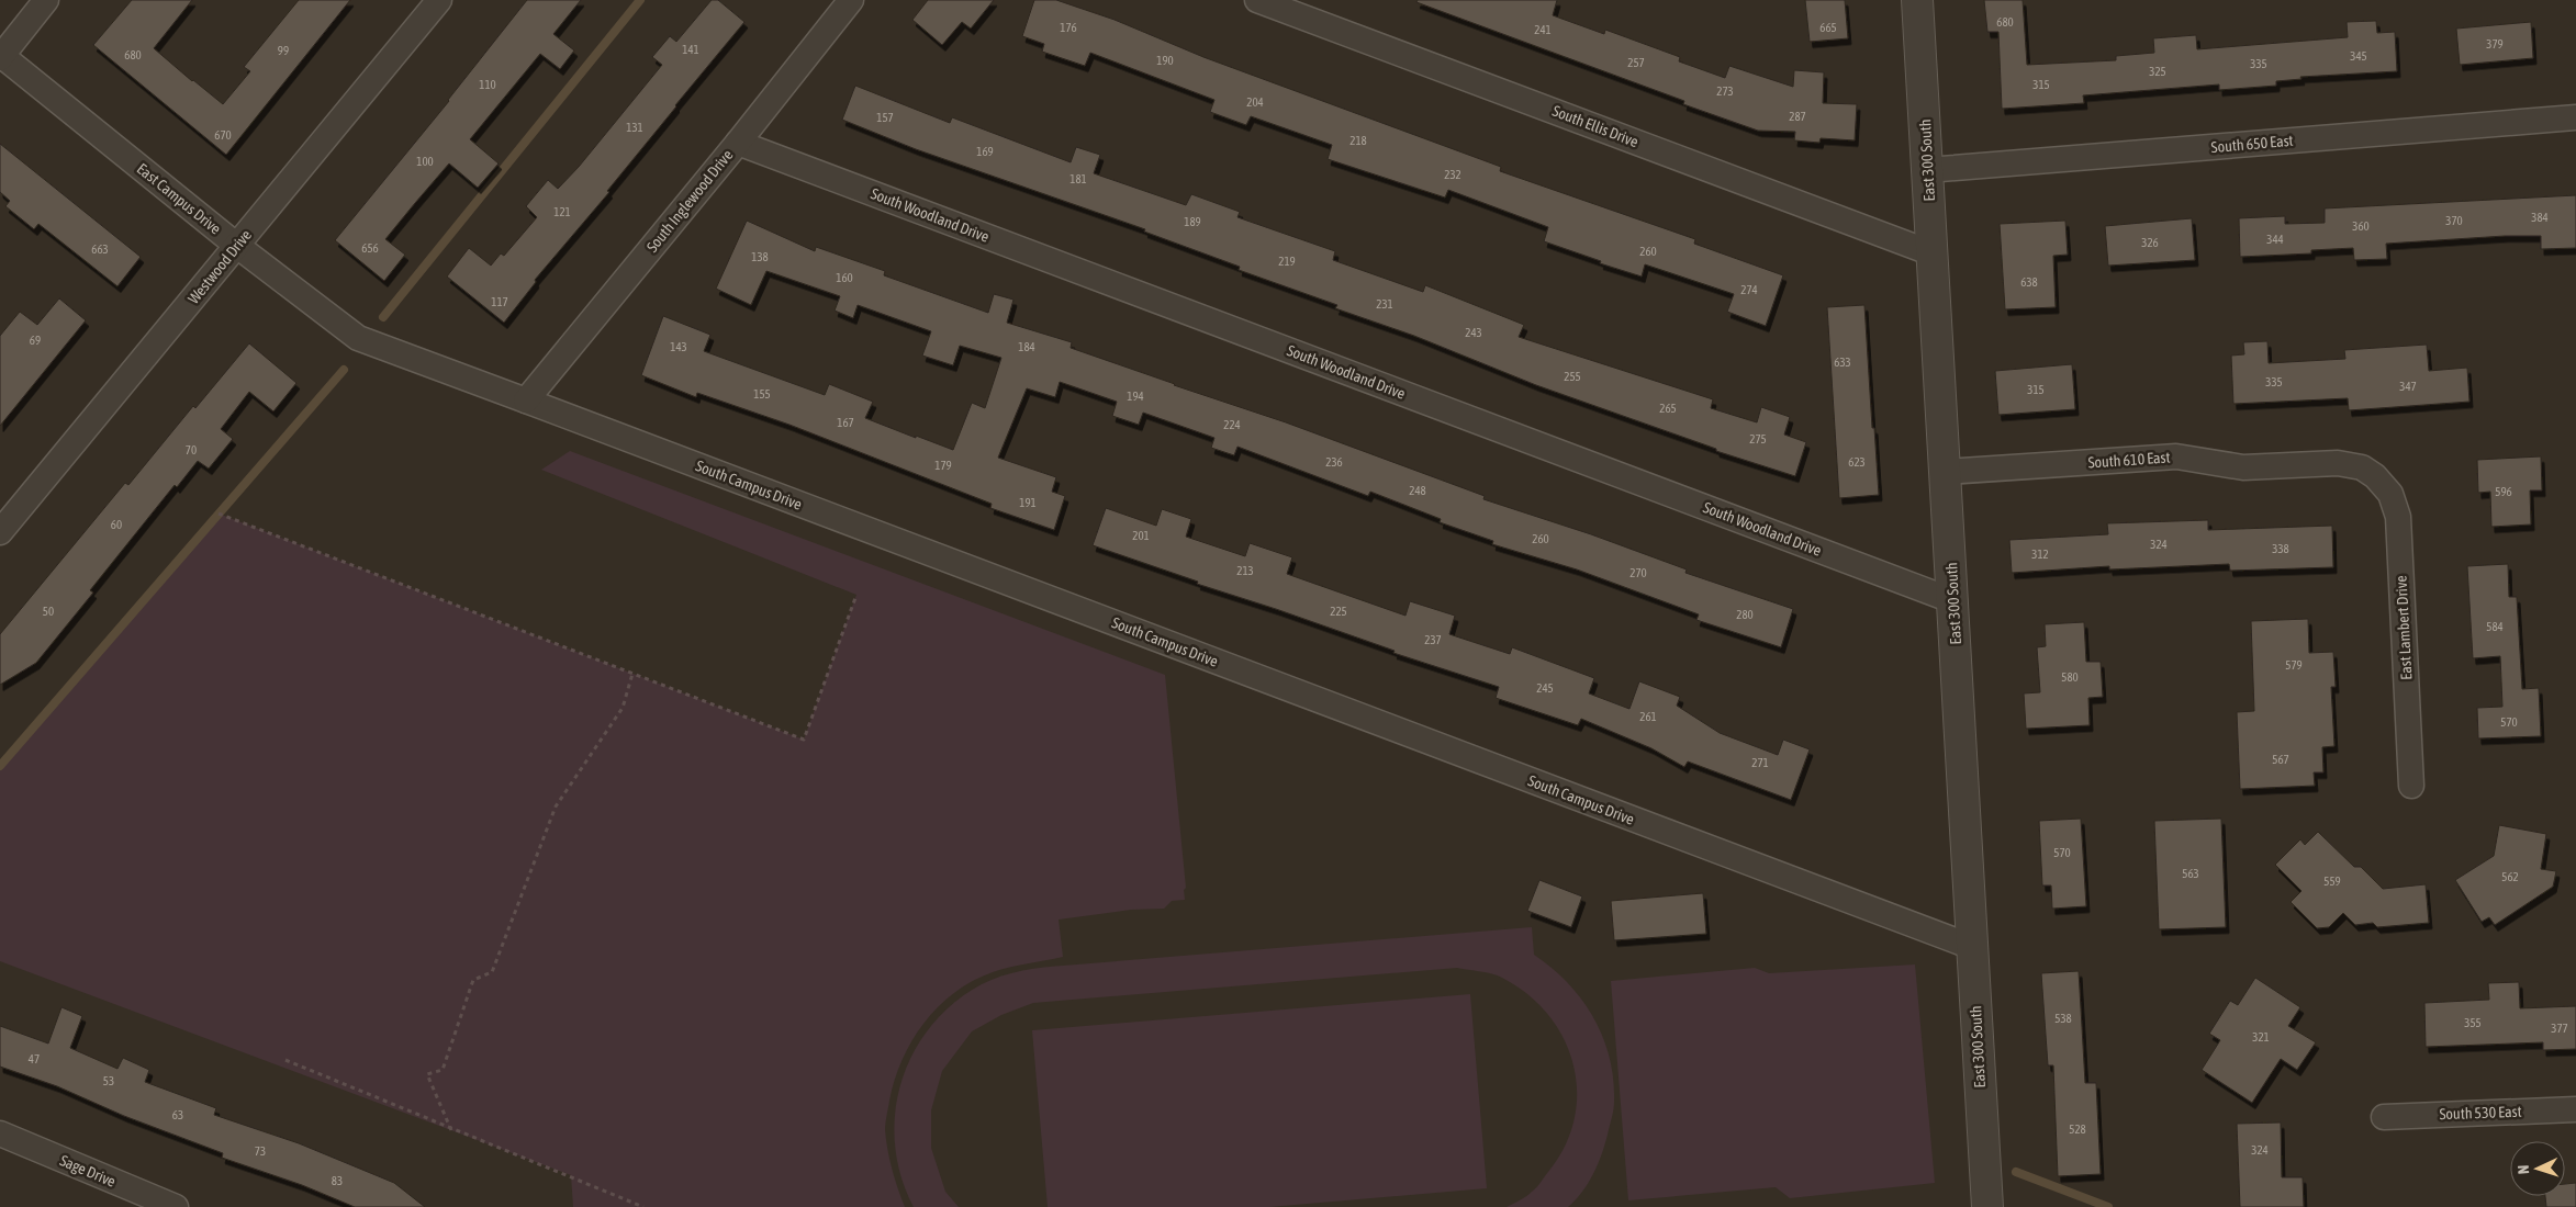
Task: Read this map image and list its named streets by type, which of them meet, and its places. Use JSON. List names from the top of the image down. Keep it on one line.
{"streets":{"street":["South Ellis Drive","South 650 East","East 300 South","East Campus Drive","South Inglewood Drive","South Woodland Drive","Westwood Drive","South 610 East","South Campus Drive","East Lambert Drive","South 530 East","Sage Drive"]},"crossings":[["South Ellis Drive","East 300 South"],["South 650 East","East 300 South"],["East 300 South","South Woodland Drive"],["East 300 South","South 610 East"],["East 300 South","South Campus Drive"],["East Campus Drive","Westwood Drive"],["East Campus Drive","South Campus Drive"],["South Inglewood Drive","South Woodland Drive"],["South Inglewood Drive","South Campus Drive"],["South 610 East","East Lambert Drive"]],"house_numbers":["680","176","665","241","379","141","99","680","345","190","257","335","325","110","315","273","204","287","157","131","670","218","169","100","232","181","121","384","370","189","360","344","326","656","663","260","138","219","160","638","274","117","231","243","69","143","184","633","255","335","347","315","155","194","265","167","224","275","70","236","623","179","248","596","191","60","201","260","324","338","312","213","270","50","225","280","584","237","579","580","245","261","570","567","271","570","563","562","559","538","355","377","321","47","53","63","528","324","73","83"],"north":"left"}
